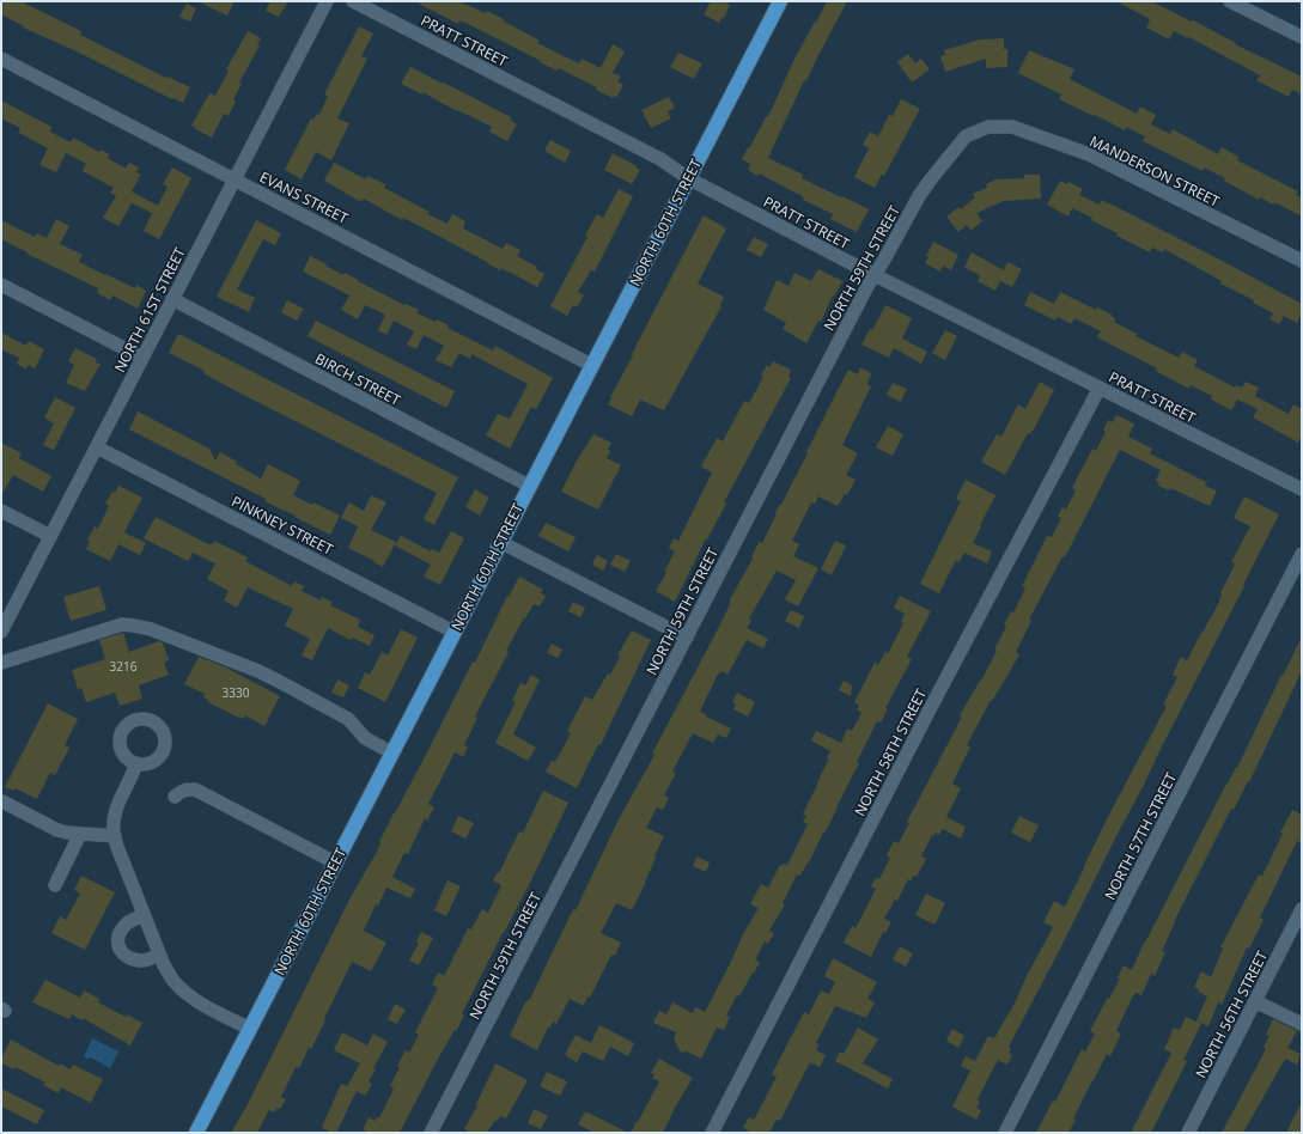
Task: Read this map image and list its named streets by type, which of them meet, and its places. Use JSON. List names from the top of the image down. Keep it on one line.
{"streets":{"main road":["NORTH 60TH STREET"],"street":["PRATT STREET","MANDERSON STREET","EVANS STREET","NORTH 59TH STREET","NORTH 61ST STREET","BIRCH STREET","PINKNEY STREET","NORTH 58TH STREET","NORTH 57TH STREET","NORTH 56TH STREET"]},"crossings":[["PRATT STREET","NORTH 60TH STREET"],["PRATT STREET","NORTH 59TH STREET"],["PRATT STREET","NORTH 58TH STREET"],["MANDERSON STREET","NORTH 59TH STREET"],["EVANS STREET","NORTH 60TH STREET"],["EVANS STREET","NORTH 61ST STREET"],["NORTH 60TH STREET","BIRCH STREET"],["NORTH 60TH STREET","PINKNEY STREET"],["NORTH 61ST STREET","BIRCH STREET"],["NORTH 61ST STREET","PINKNEY STREET"]],"house_numbers":["3216","3330"]}
